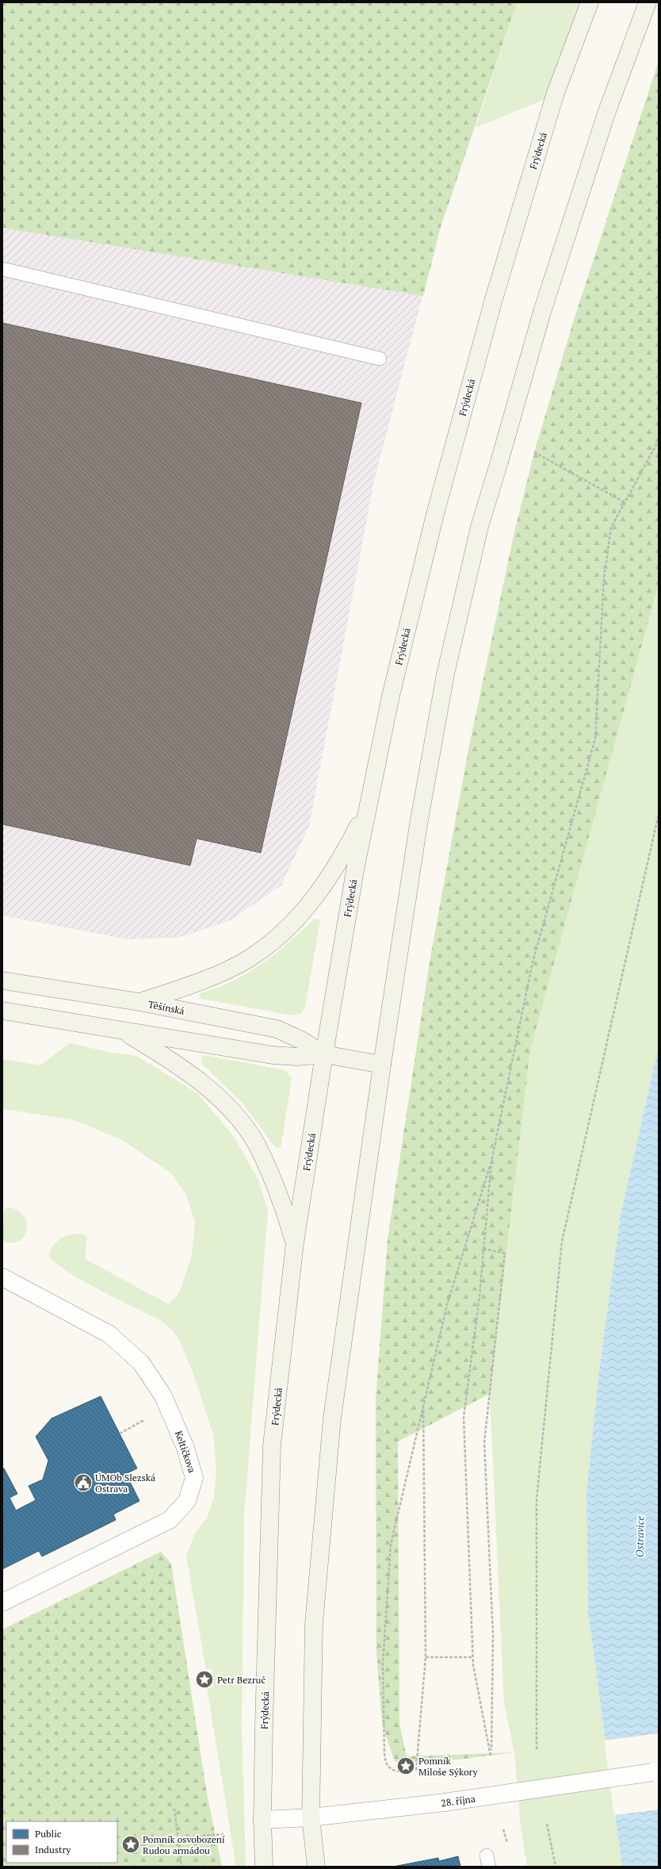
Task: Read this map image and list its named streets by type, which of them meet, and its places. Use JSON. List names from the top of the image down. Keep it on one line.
{"streets":{"main road":["Frýdecká","Těšínská"],"street":["Keltičkova","28. října"]},"crossings":[["Frýdecká","Těšínská"],["Frýdecká","28. října"]],"water":["Ostravice"],"places":{"public building":["ÚMOb Slezská Ostrava"],"place":["Petr Bezruč","Pomník Miloše Sýkory","Pomník osvobození Rudou armádou"]},"legend":["Public","Industry"]}
